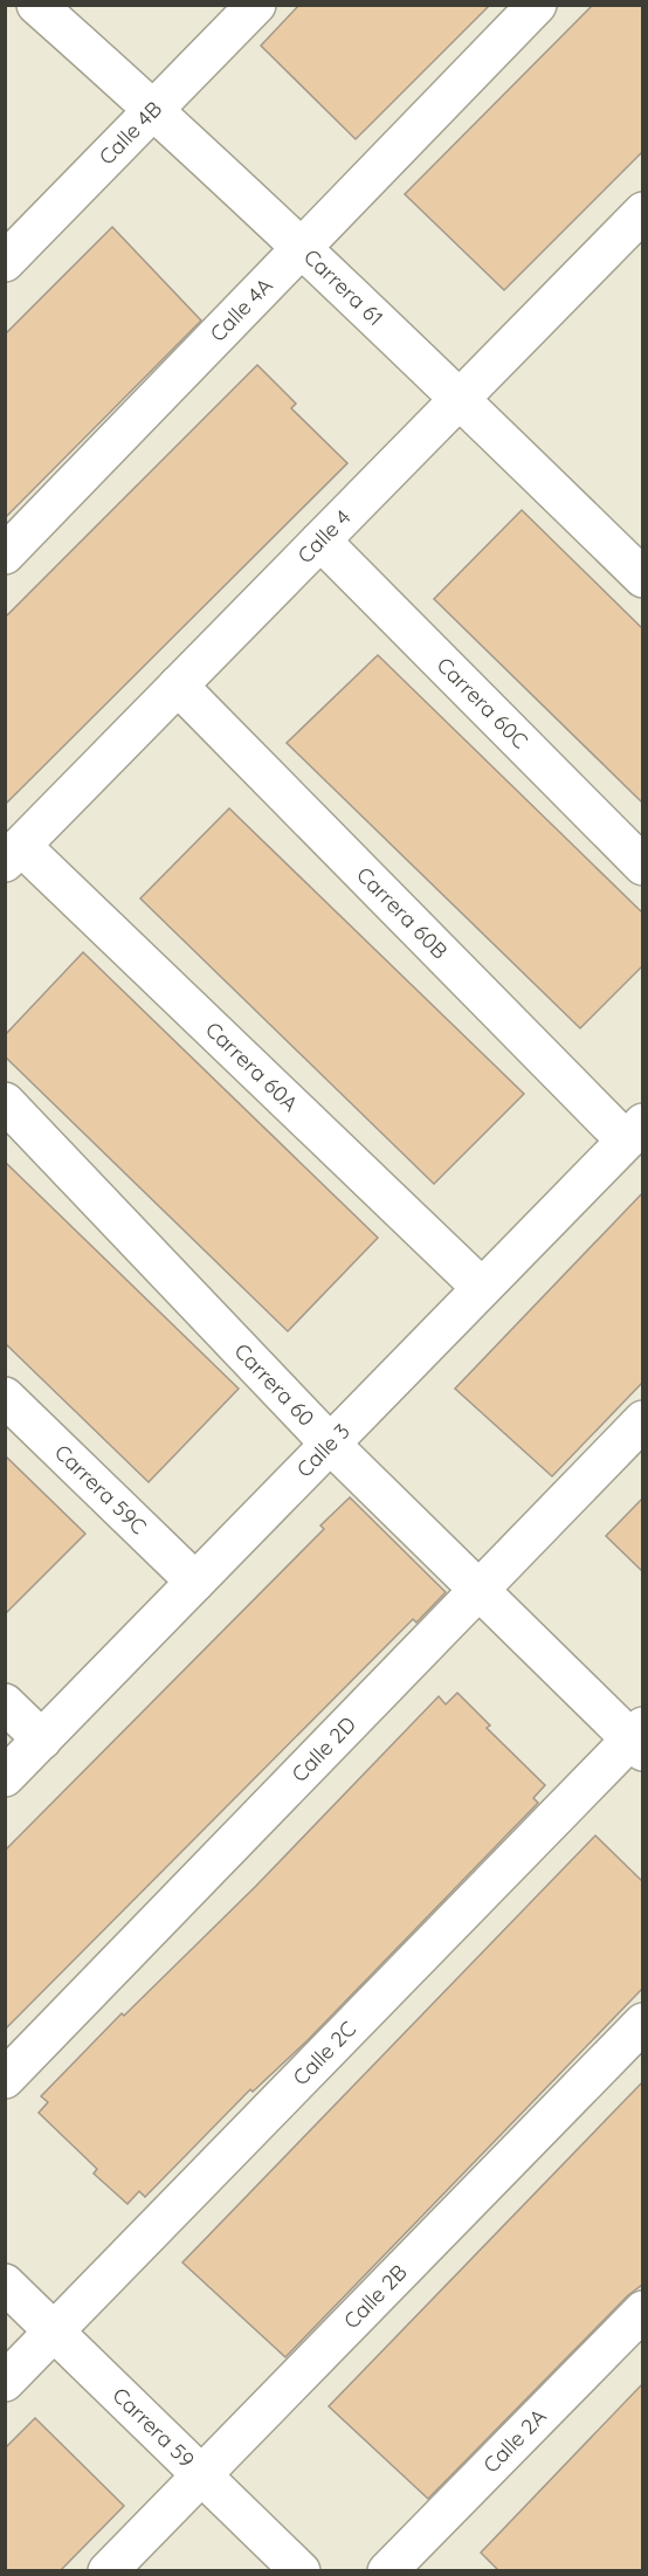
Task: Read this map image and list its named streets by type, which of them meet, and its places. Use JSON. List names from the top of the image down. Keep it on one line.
{"streets":{"street":["Calle 4B","Carrera 61","Calle 4A","Calle 4","Carrera 60C","Carrera 60B","Carrera 60A","Carrera 60","Calle 3","Carrera 59C","Calle 2D","Calle 2C","Calle 2B","Carrera 59","Calle 2A"]},"crossings":[["Calle 4B","Carrera 61"],["Carrera 61","Calle 4A"],["Carrera 61","Calle 4"],["Calle 4","Carrera 60C"],["Calle 4","Carrera 60B"],["Calle 4","Carrera 60A"],["Carrera 60B","Calle 3"],["Carrera 60A","Calle 3"],["Carrera 60","Calle 3"],["Carrera 60","Calle 2D"],["Carrera 60","Calle 2C"],["Calle 3","Carrera 59C"],["Calle 2C","Carrera 59"],["Calle 2B","Carrera 59"]]}
